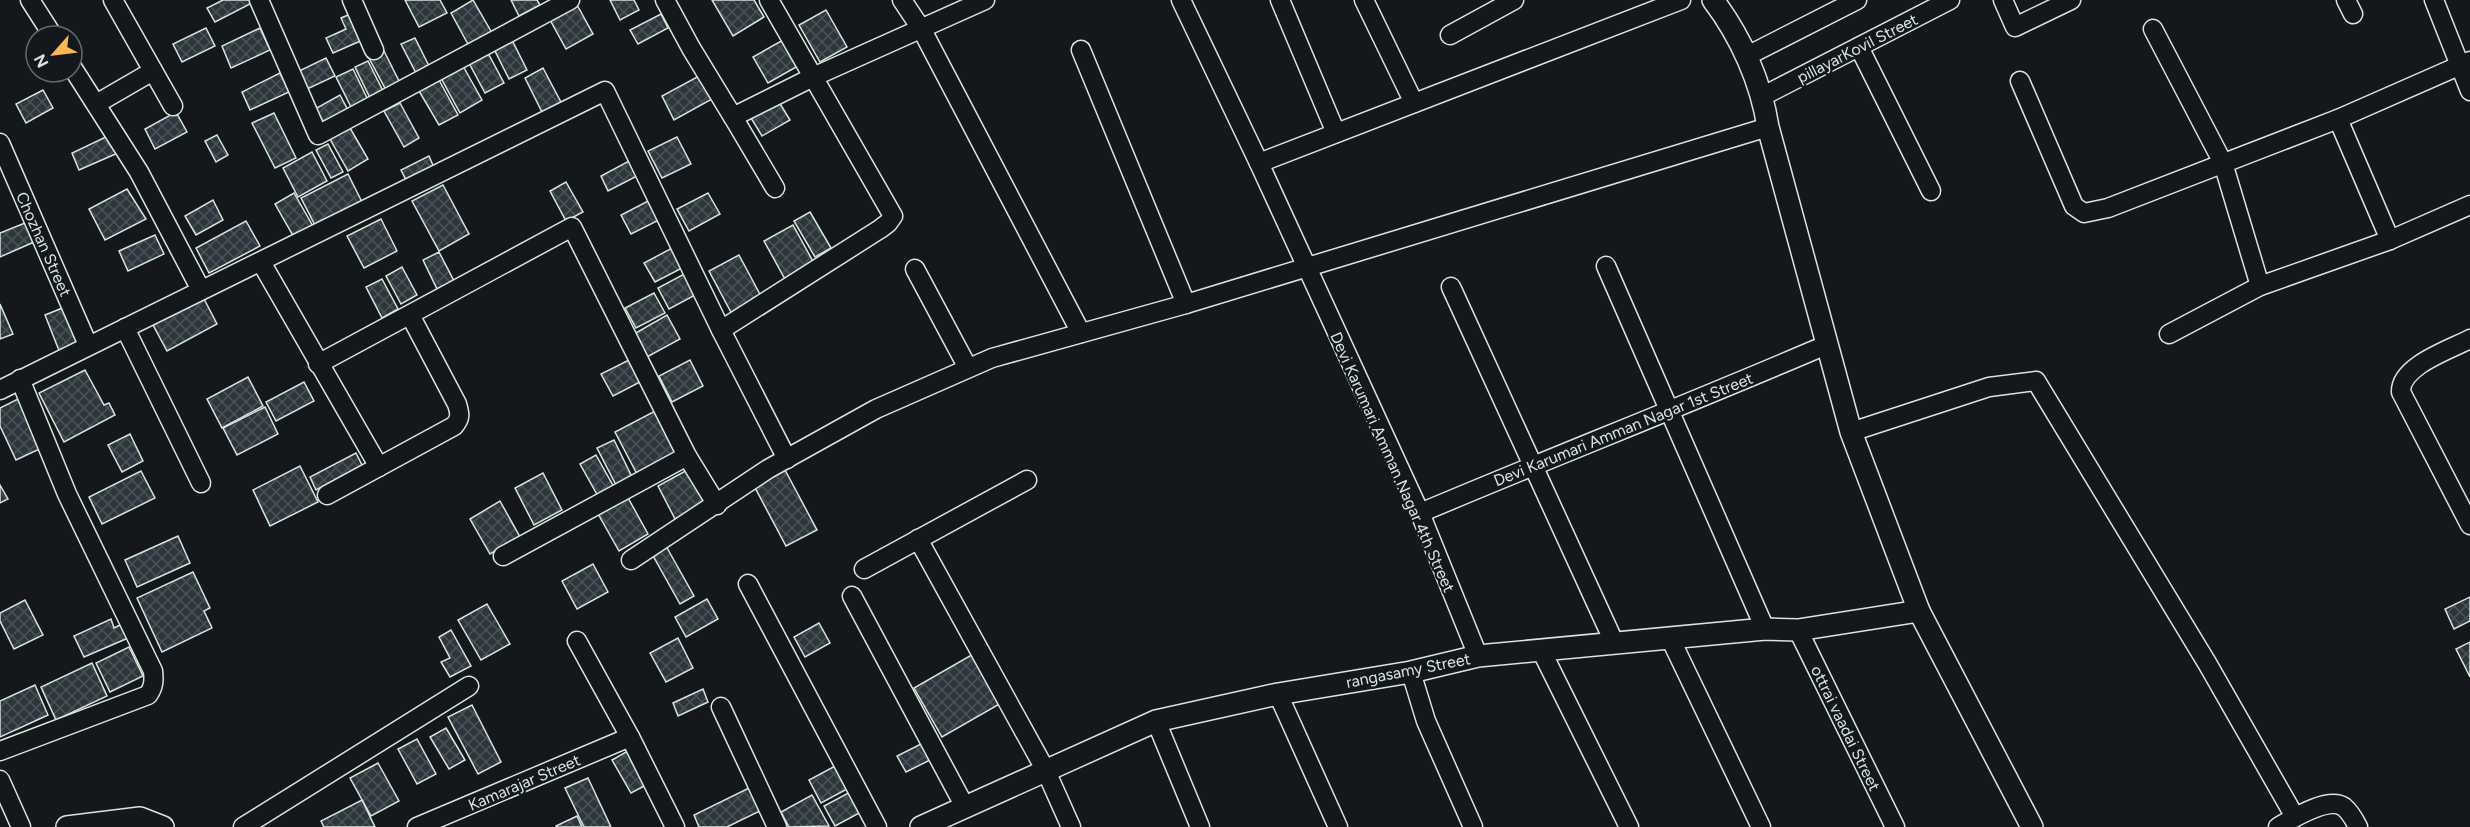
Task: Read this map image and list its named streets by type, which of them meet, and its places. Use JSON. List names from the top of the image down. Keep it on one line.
{"streets":{"street":["pillayarKovil Street","Chozhan Street","Devi Karumari Amman Nagar 1st Street","Devi Karumari Amman Nagar 4th Street","rangasamy Street","ottrai vaadai Street","Kamarajar Street"]},"crossings":[["Devi Karumari Amman Nagar 1st Street","Devi Karumari Amman Nagar 4th Street"],["Devi Karumari Amman Nagar 4th Street","rangasamy Street"],["rangasamy Street","ottrai vaadai Street"]],"north":"bottom left"}
